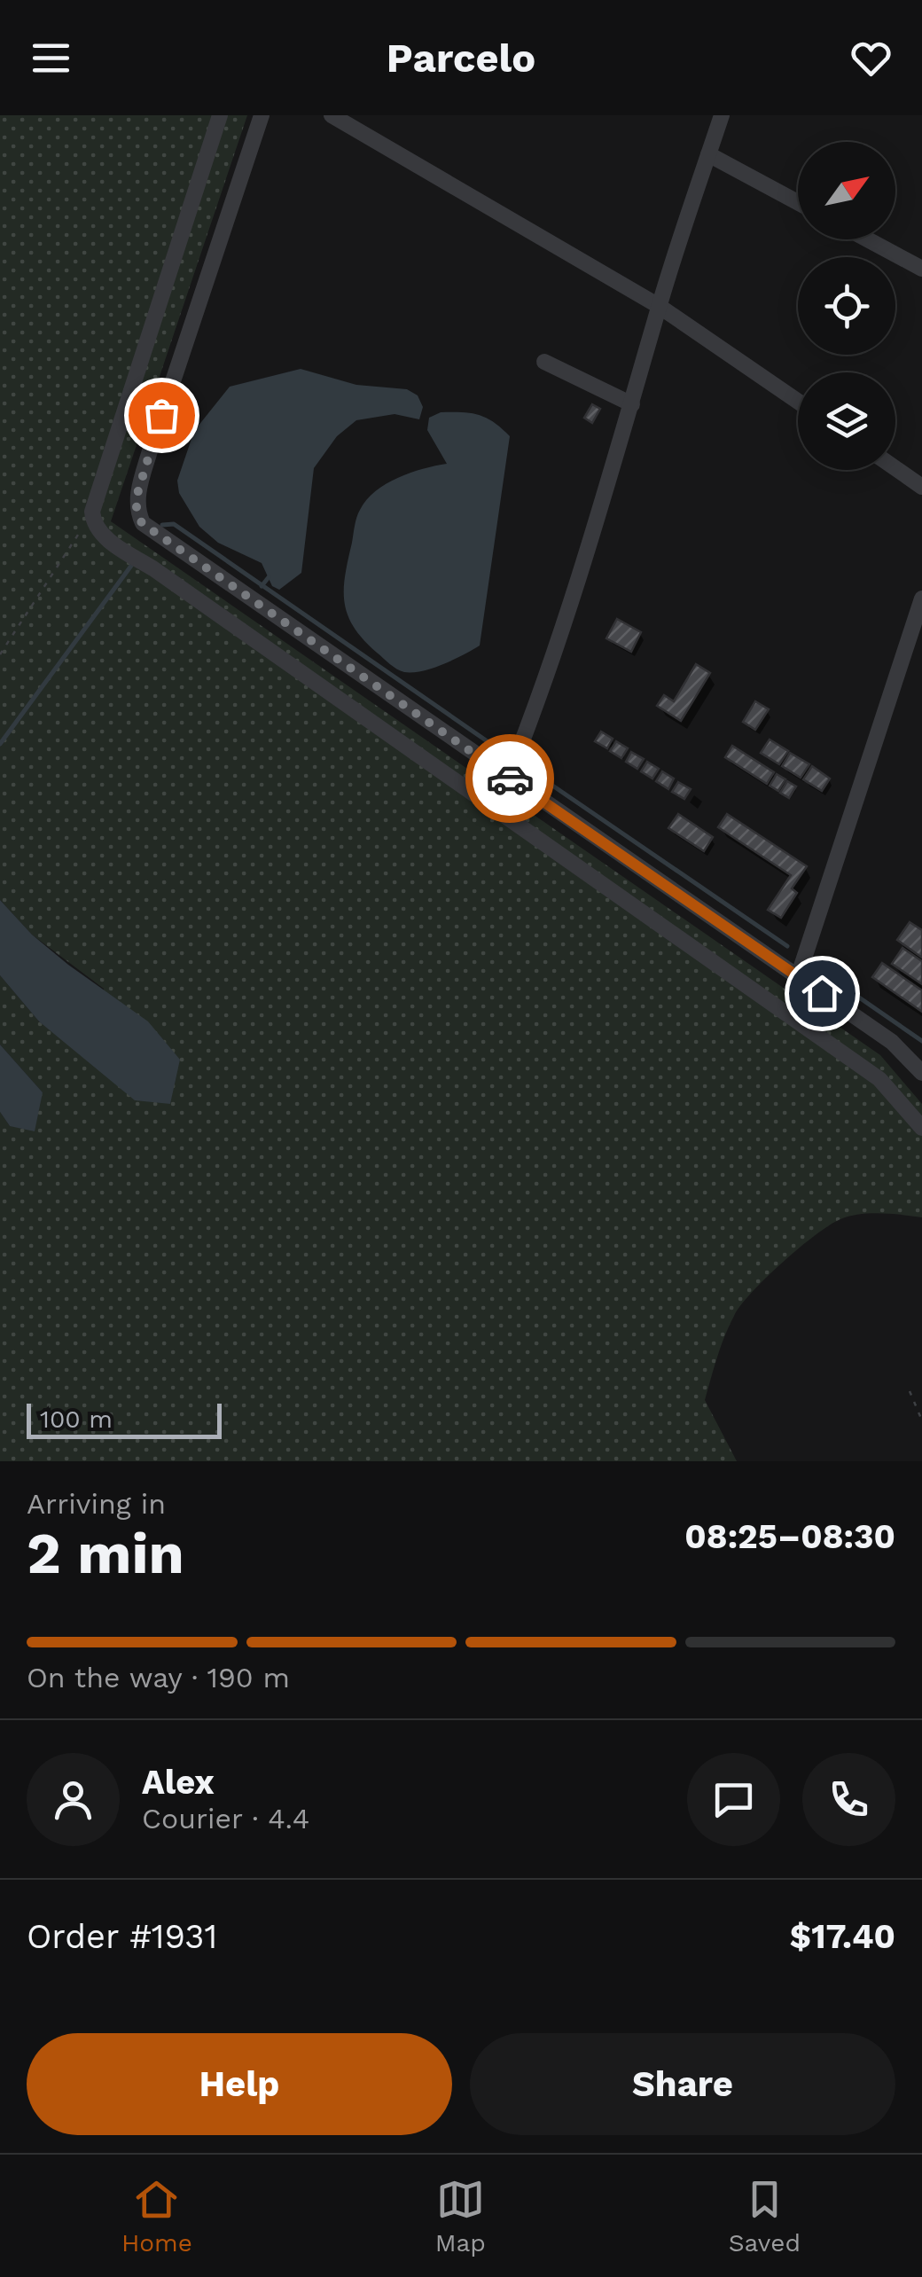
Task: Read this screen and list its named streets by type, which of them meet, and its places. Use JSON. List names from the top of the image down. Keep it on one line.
{"scale_bar":"100 m","north":"top right","page":{"header":"Parcelo","scale":"100 m","heading":["2 min","Arriving in","08:25–08:30"],"panel":["Alex","Courier · 4.4","Order #1931","$17.40"],"bar":"On the way · 190 m","buttons":["Help","Share"],"tabs":["Home","Map","Saved"]}}
